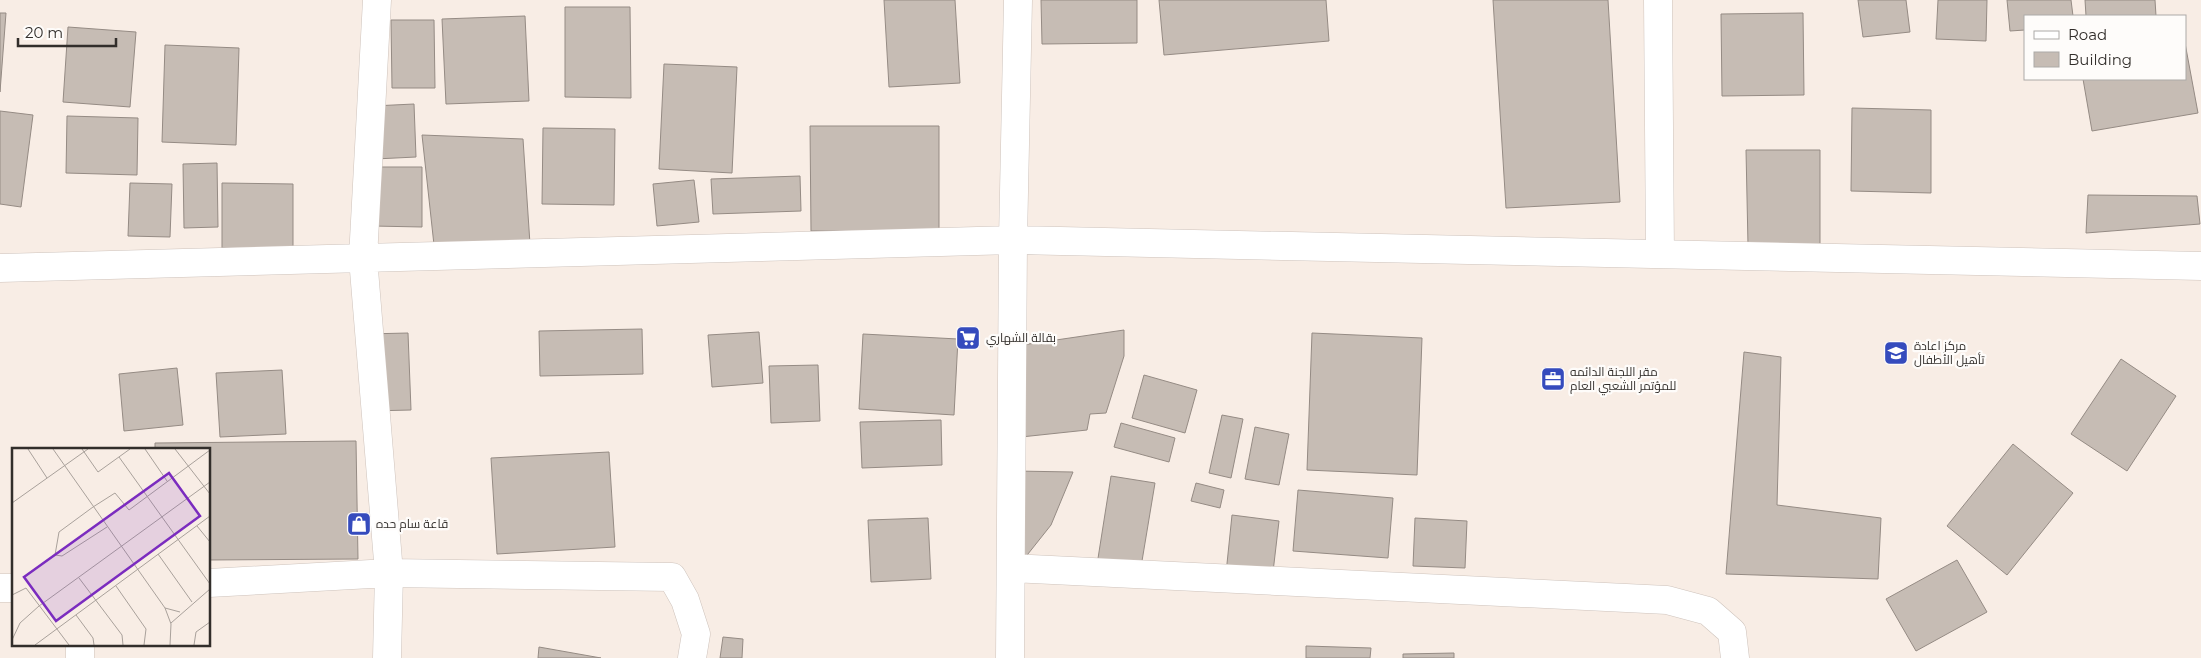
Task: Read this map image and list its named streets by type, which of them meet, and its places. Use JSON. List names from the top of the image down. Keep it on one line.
{"places":{"supermarket":["بقالة الشهاري"],"school or university":["مركز اعادة تأهيل الأطفال"],"office":["مقر اللجنة الدائمه للمؤتمر الشعبي العام"],"shop":["قاعة سام حده"]},"legend":["Road","Building"],"scale_bar":"20 m"}
